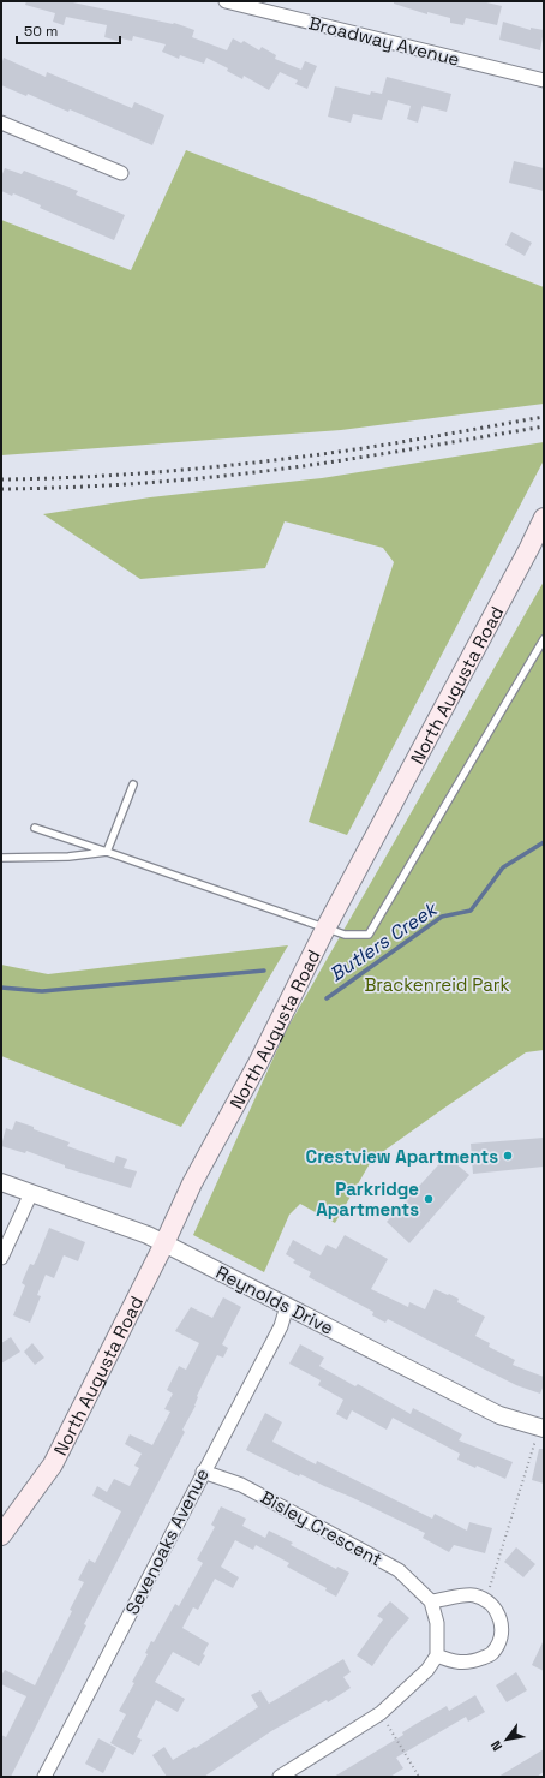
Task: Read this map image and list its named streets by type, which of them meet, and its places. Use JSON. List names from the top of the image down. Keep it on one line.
{"streets":{"main road":["North Augusta Road"],"street":["Broadway Avenue","Reynolds Drive","Bisley Crescent","Sevenoaks Avenue"]},"crossings":[["North Augusta Road","Reynolds Drive"],["Reynolds Drive","Sevenoaks Avenue"],["Bisley Crescent","Sevenoaks Avenue"]],"water":["Butlers Creek"],"parks":["Brackenreid Park"],"places":["Crestview Apartments","Parkridge Apartments"],"scale_bar":"50 m","north":"bottom left"}
